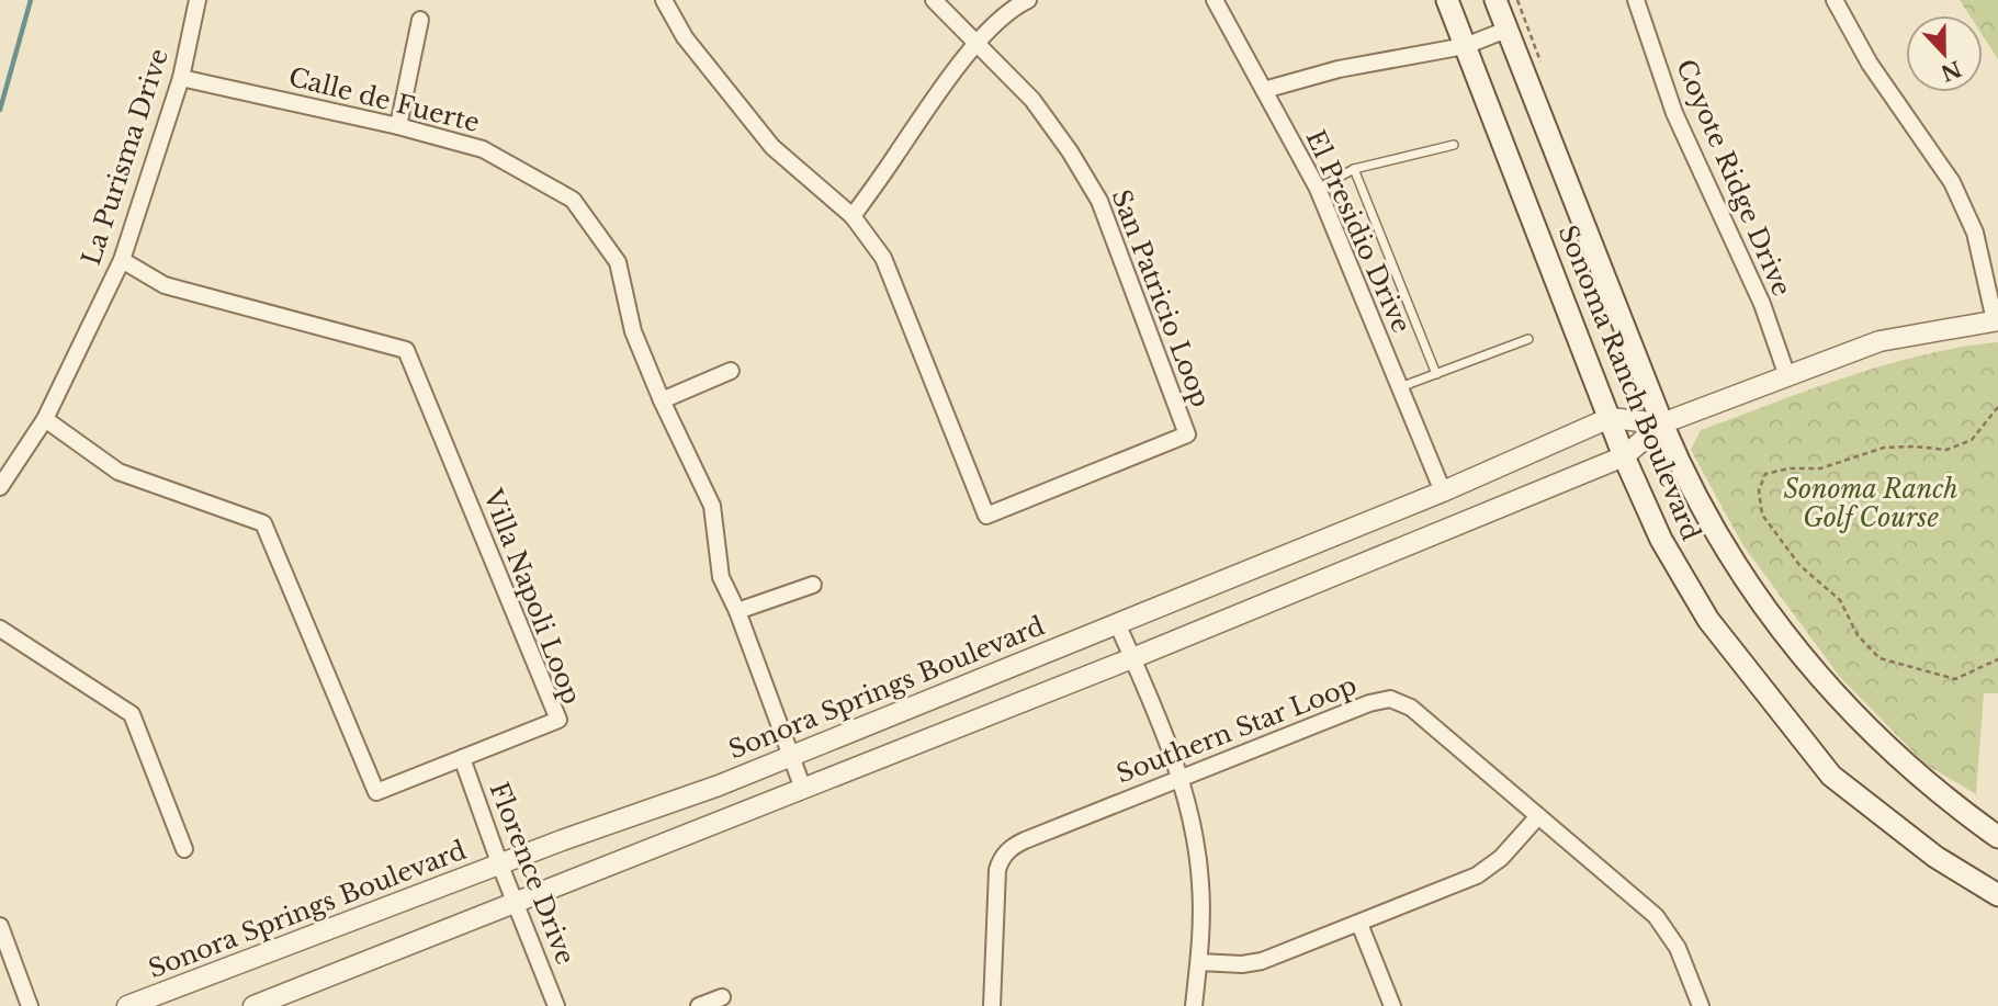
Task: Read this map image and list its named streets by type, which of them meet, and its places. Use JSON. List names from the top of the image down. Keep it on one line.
{"streets":{"main road":["Sonoma Ranch Boulevard"],"street":["Calle de Fuerte","La Purisma Drive","Coyote Ridge Drive","El Presidio Drive","San Patricio Loop","Villa Napoli Loop","Sonora Springs Boulevard","Southern Star Loop","Florence Drive"]},"crossings":[["Calle de Fuerte","La Purisma Drive"],["Calle de Fuerte","Sonora Springs Boulevard"],["La Purisma Drive","Villa Napoli Loop"],["Coyote Ridge Drive","Sonora Springs Boulevard"],["El Presidio Drive","Sonora Springs Boulevard"],["Sonoma Ranch Boulevard","Sonora Springs Boulevard"],["Villa Napoli Loop","Florence Drive"],["Sonora Springs Boulevard","Florence Drive"]],"parks":["Sonoma Ranch Golf Course"],"north":"bottom"}
